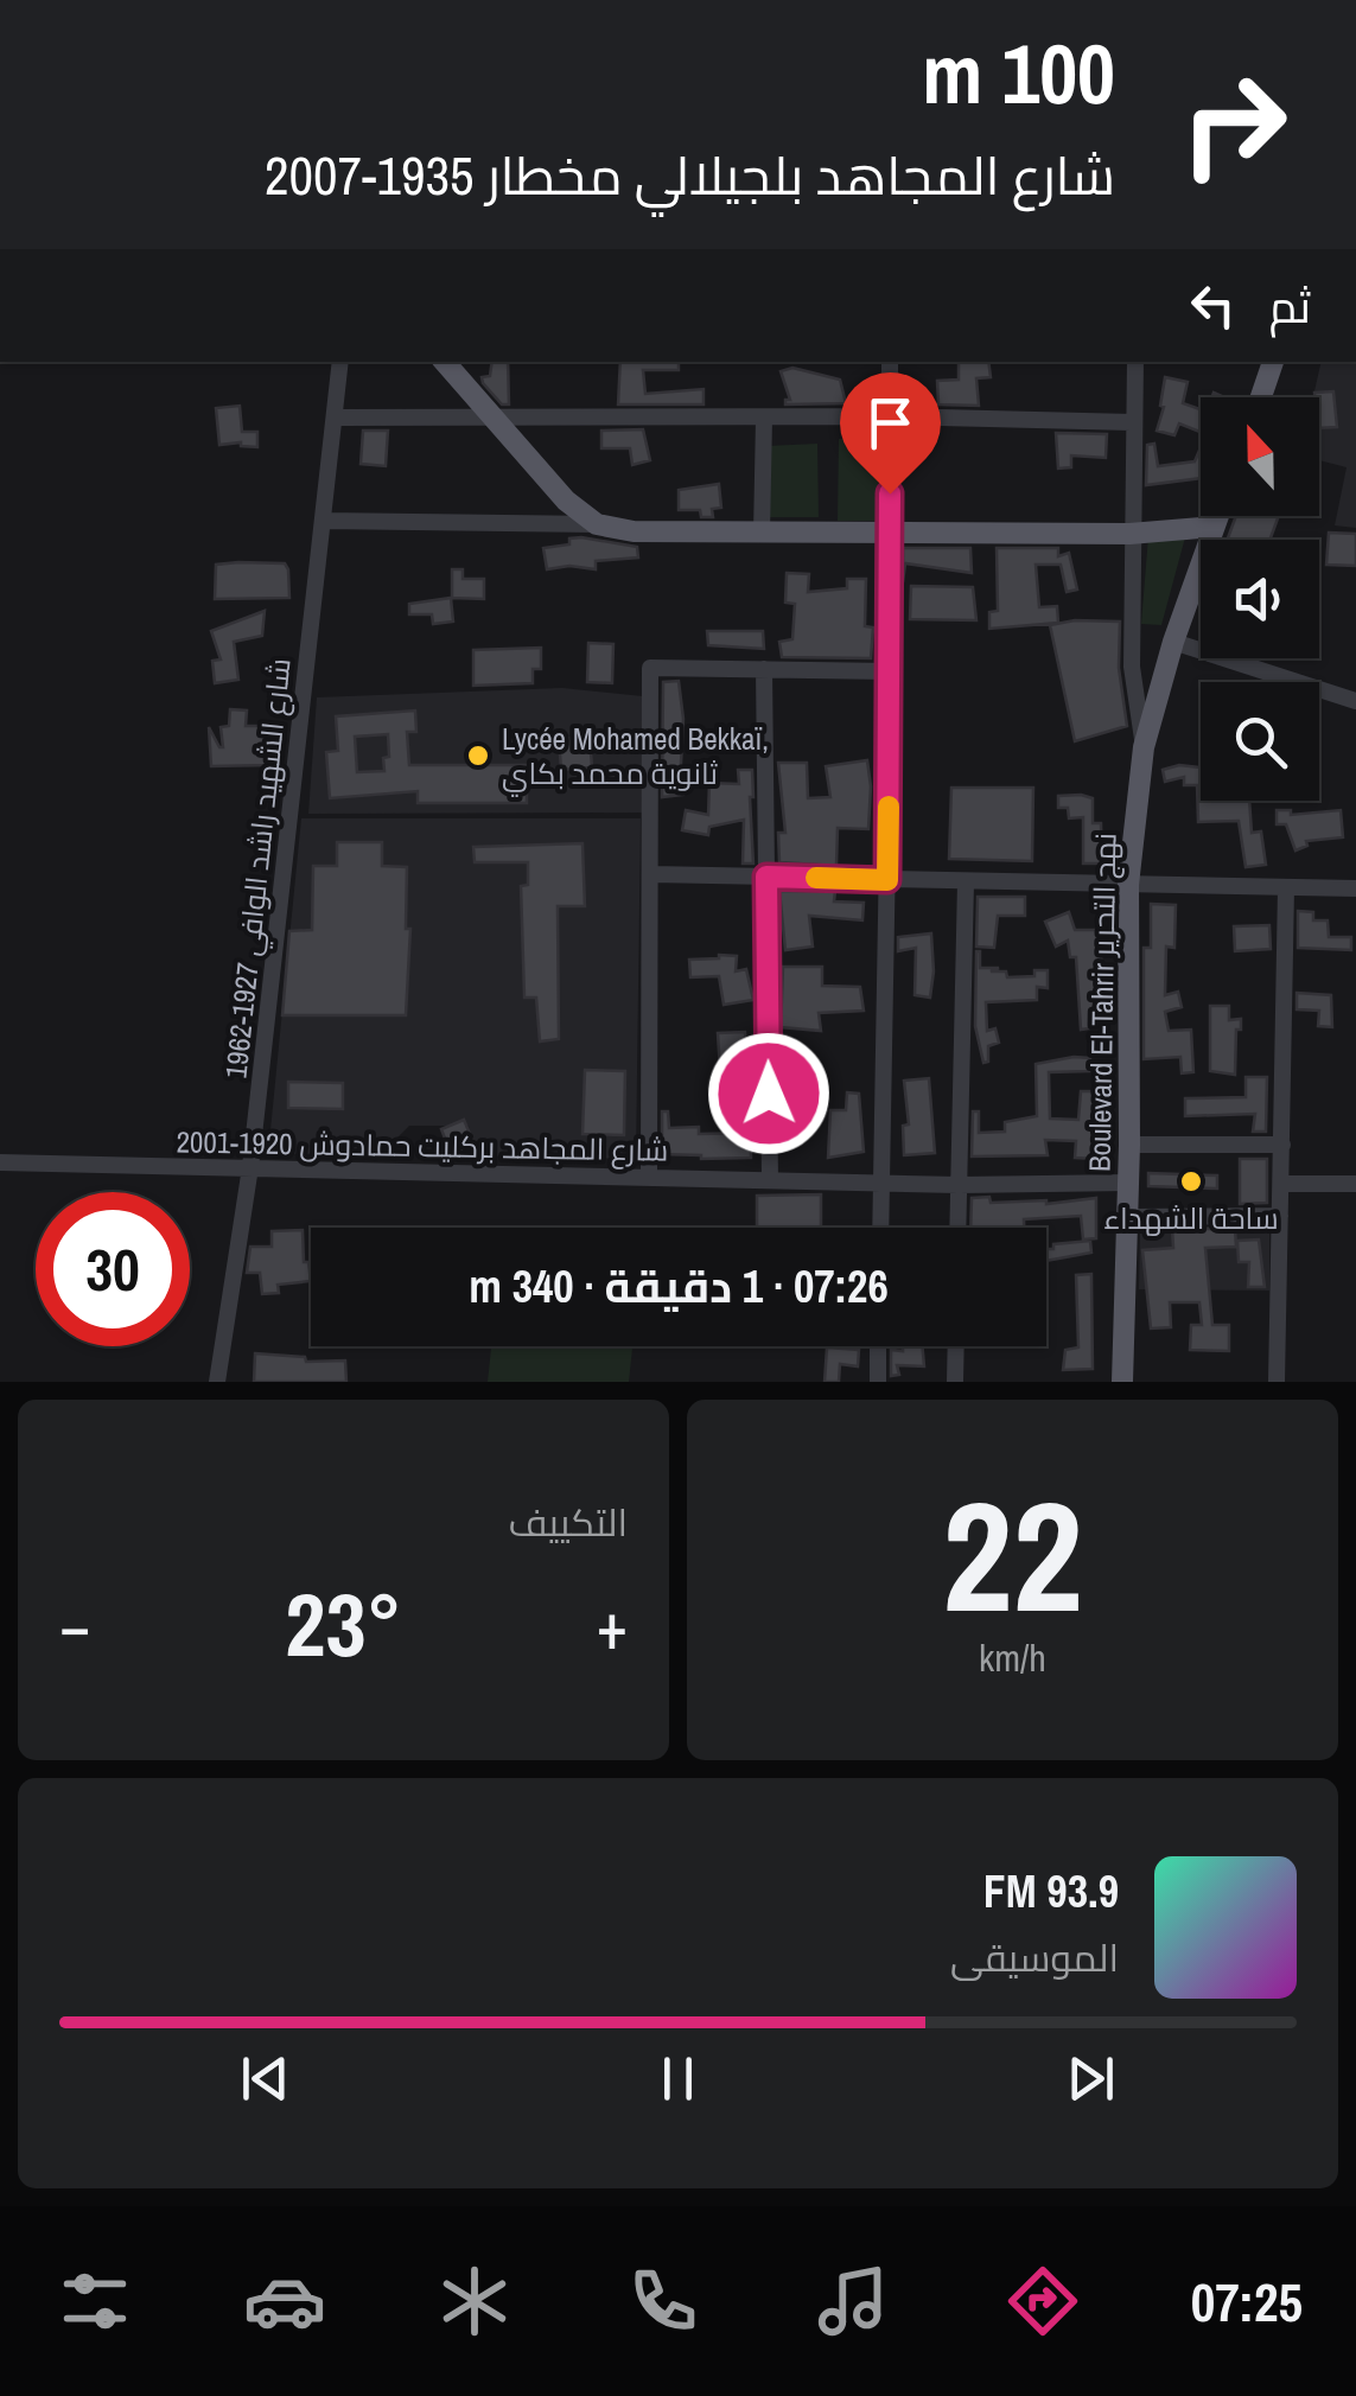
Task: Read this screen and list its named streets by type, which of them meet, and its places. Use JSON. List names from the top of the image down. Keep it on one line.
{"streets":{"main road":["Boulevard El-Tahrir نهج التحرير"],"street":["شارع الشهيد راشد الوافي 1927-1962","شارع المجاهد بركليت حمادوش 1920-2001"]},"crossings":[["شارع الشهيد راشد الوافي 1927-1962","شارع المجاهد بركليت حمادوش 1920-2001"],["Boulevard El-Tahrir نهج التحرير","شارع المجاهد بركليت حمادوش 1920-2001"]],"places":["Lycée Mohamed Bekkaï, ثانوية محمد بكاي","ساحة الشهداء"],"north":"top","page":{"turn":["100 m","شارع المجاهد بلجيلالي مخطار 1935-2007"],"then":"ثم","limit":"30","trip":"07:26 · 1 دقيقة · 340 m","tile":[["22","km/h"],"التكييف"],"heat":["−","23°","+"],"song":["93.9 FM","الموسيقى"],"tabs":"07:25"}}
